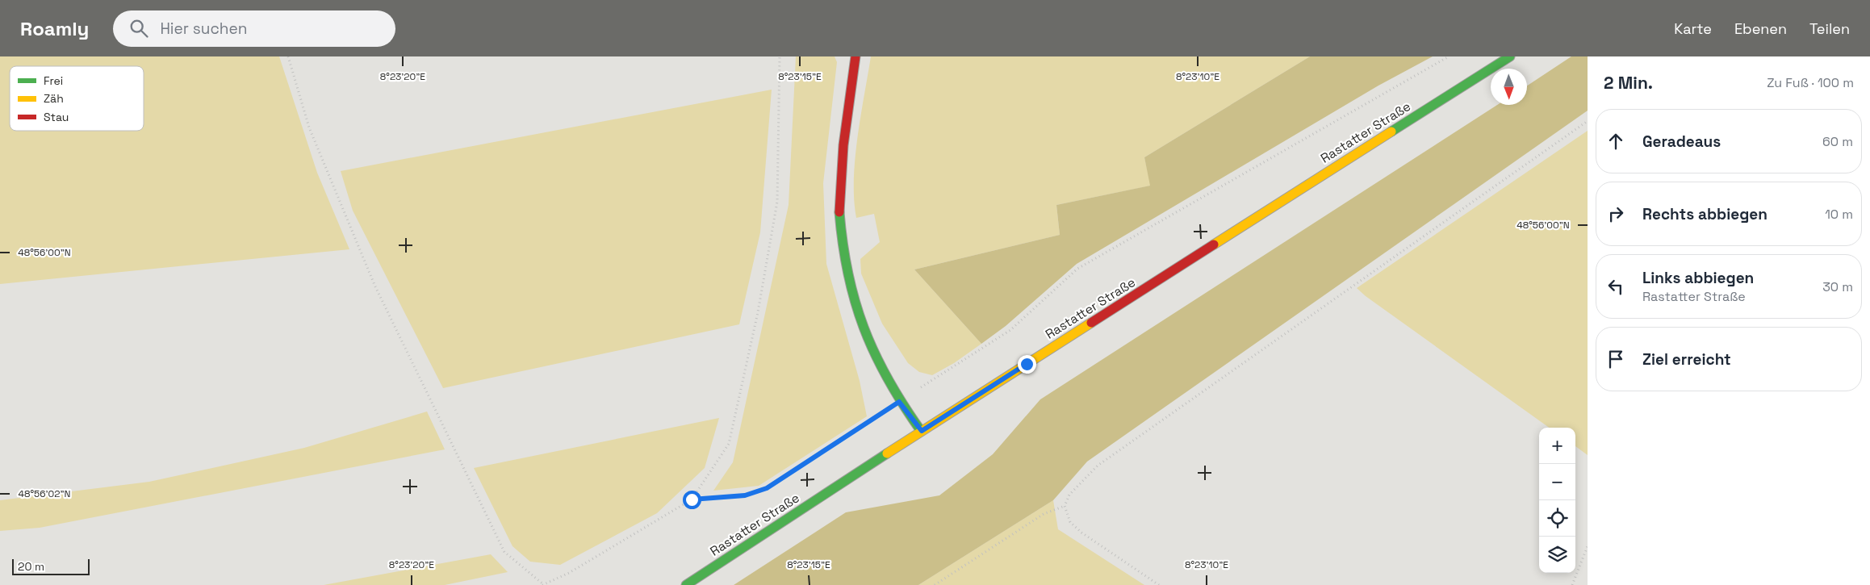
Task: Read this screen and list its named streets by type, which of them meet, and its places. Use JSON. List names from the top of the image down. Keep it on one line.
{"streets":{"main road":["Rastatter Straße"]},"legend":["Frei","Zäh","Stau"],"scale_bar":"20 m","north":"bottom","page":{"header":"Roamly","search":"Hier suchen","nav":["Karte","Ebenen","Teilen"],"heading":["2 Min.","Zu Fuß · 100 m"],"list":[["Geradeaus","60 m"],["Rechts abbiegen","10 m"],["Links abbiegen","Rastatter Straße","30 m"],"Ziel erreicht"],"map_buttons":["+","−"],"scale":"20 m"},"coordinates":["8°23'20\"E","8°23'15\"E","8°23'10\"E","48°56'00\"N","48°56'02\"N"]}
